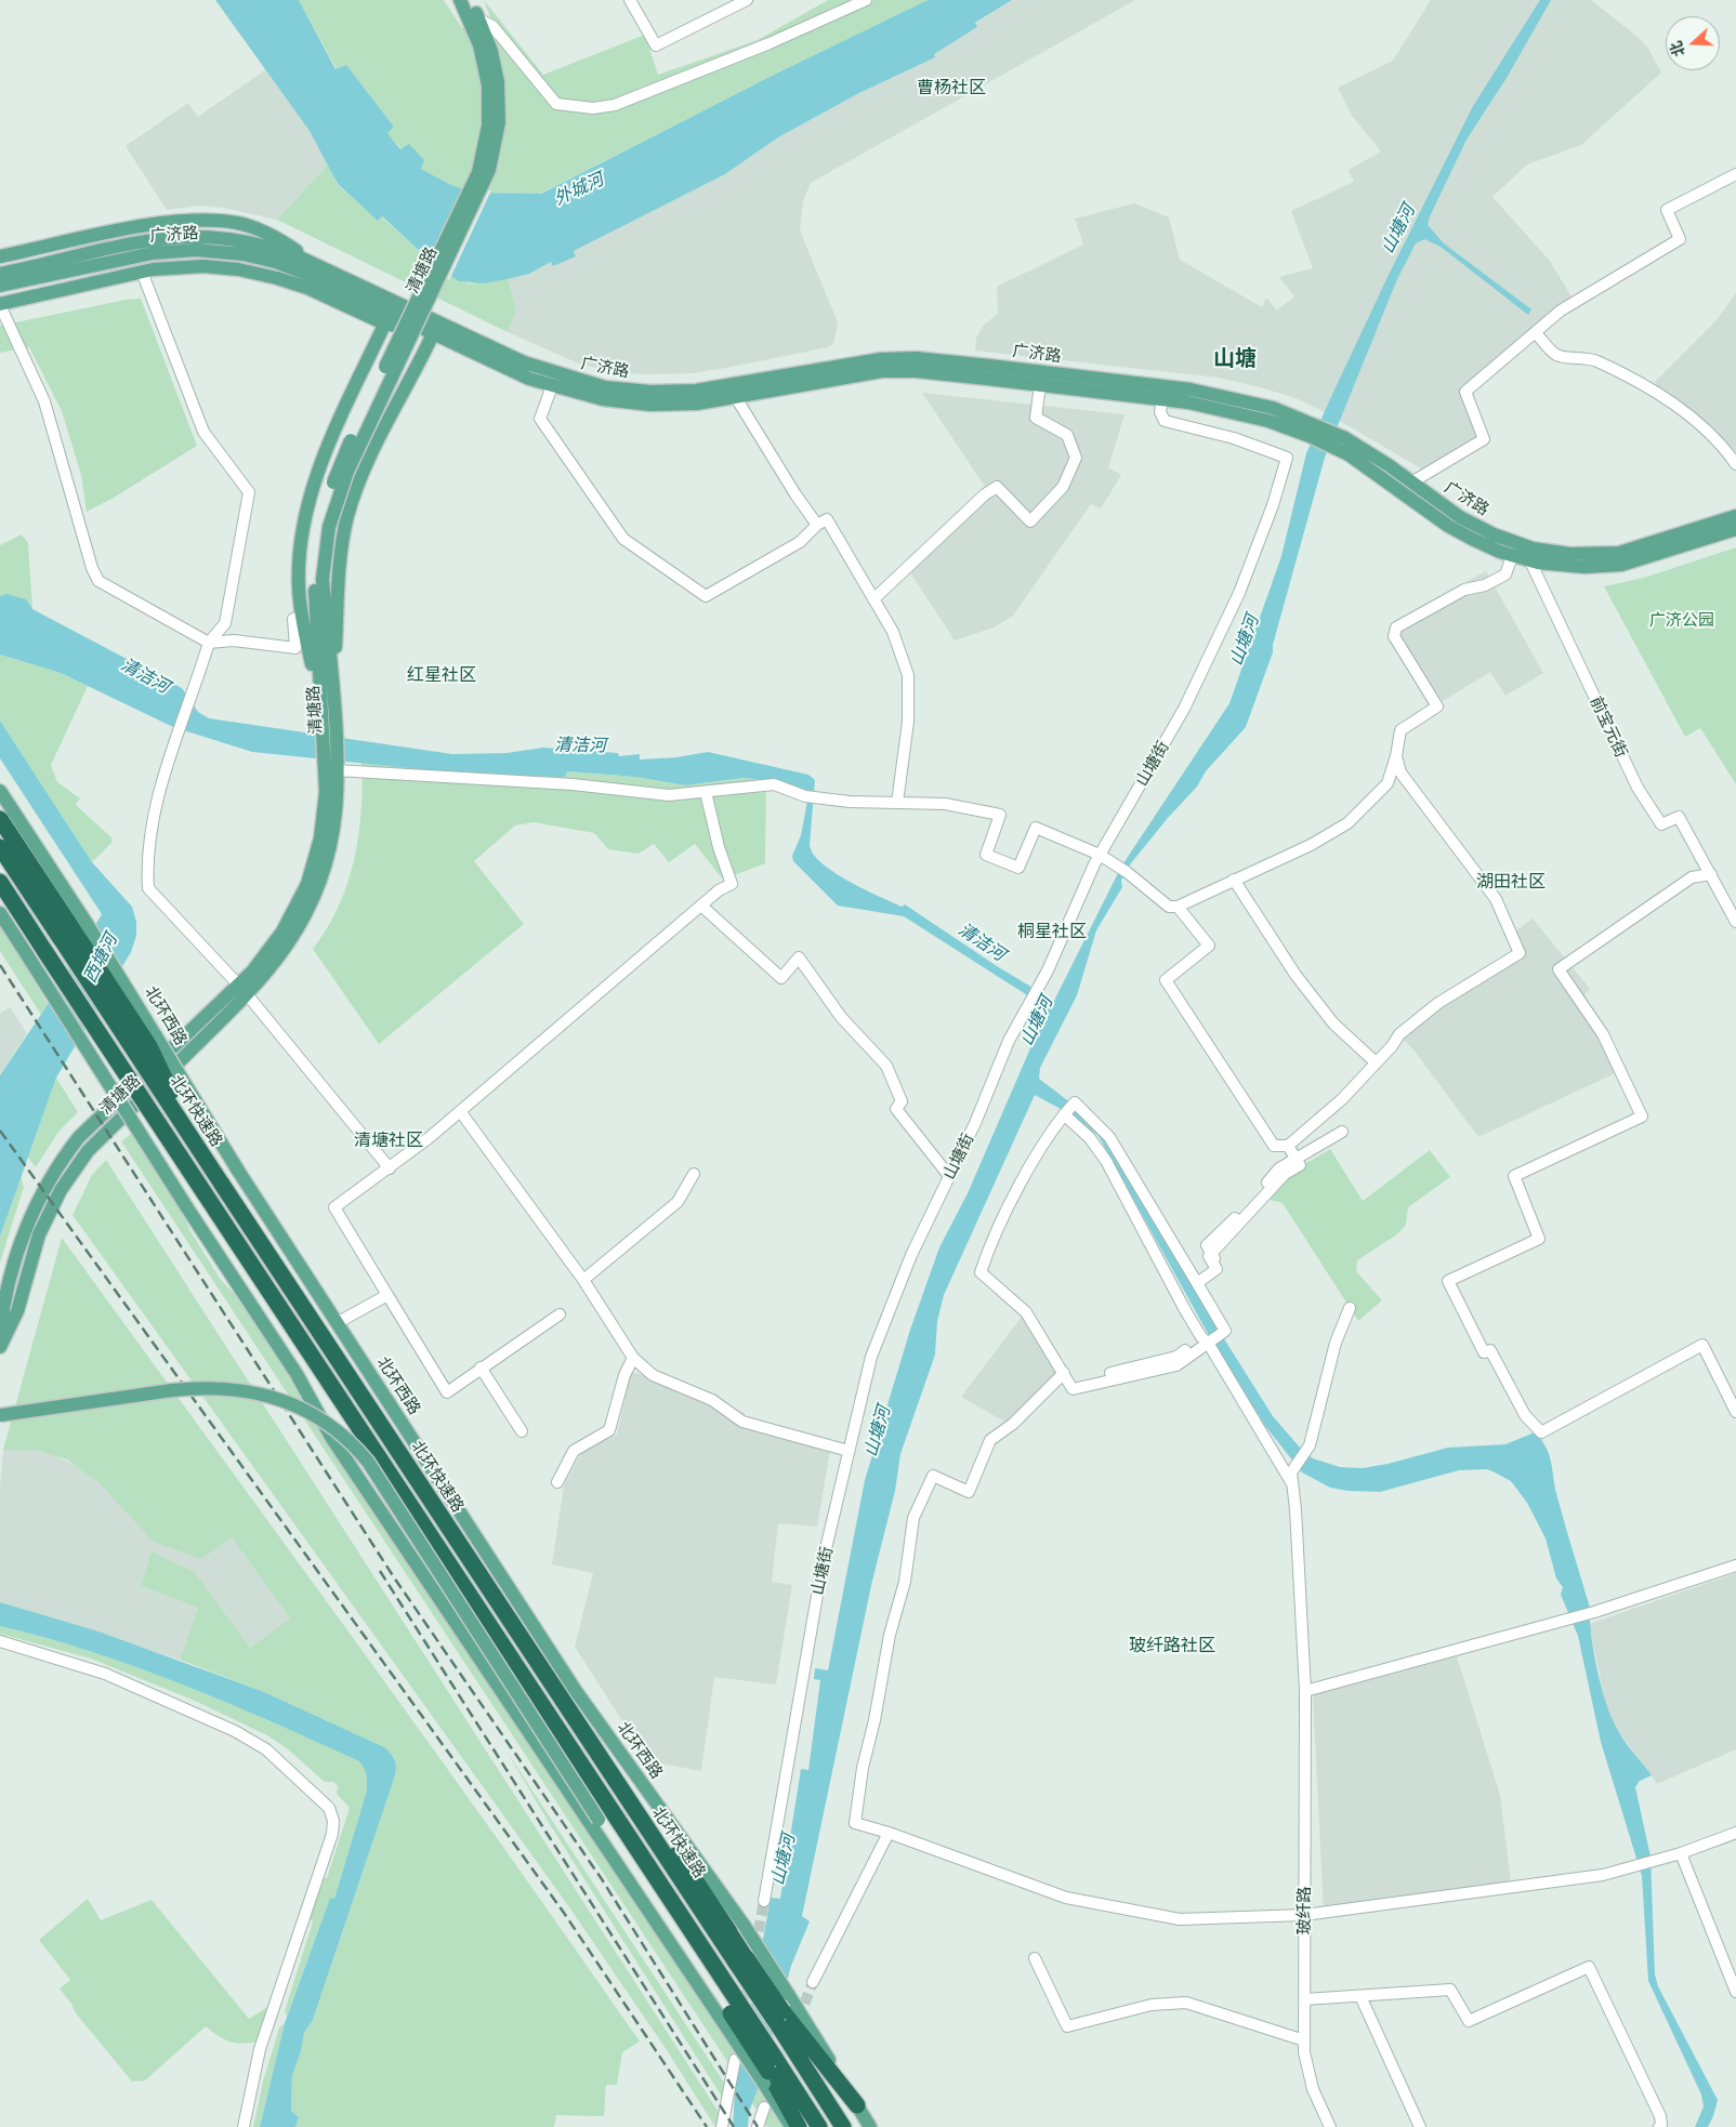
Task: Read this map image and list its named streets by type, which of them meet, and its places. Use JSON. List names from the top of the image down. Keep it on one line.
{"streets":{"highway":["北环快速路"],"main road":["广济路","清塘路","北环西路"],"street":["前宝元街","山塘街","玻纤路"]},"crossings":[["广济路","前宝元街"],["广济路","山塘街"],["北环西路","北环快速路"]],"districts":["曹杨社区","山塘","红星社区","湖田社区","桐星社区","清塘社区","玻纤路社区"],"water":["外城河","山塘河","清洁河","西塘河"],"parks":["广济公园"],"north":"left"}
